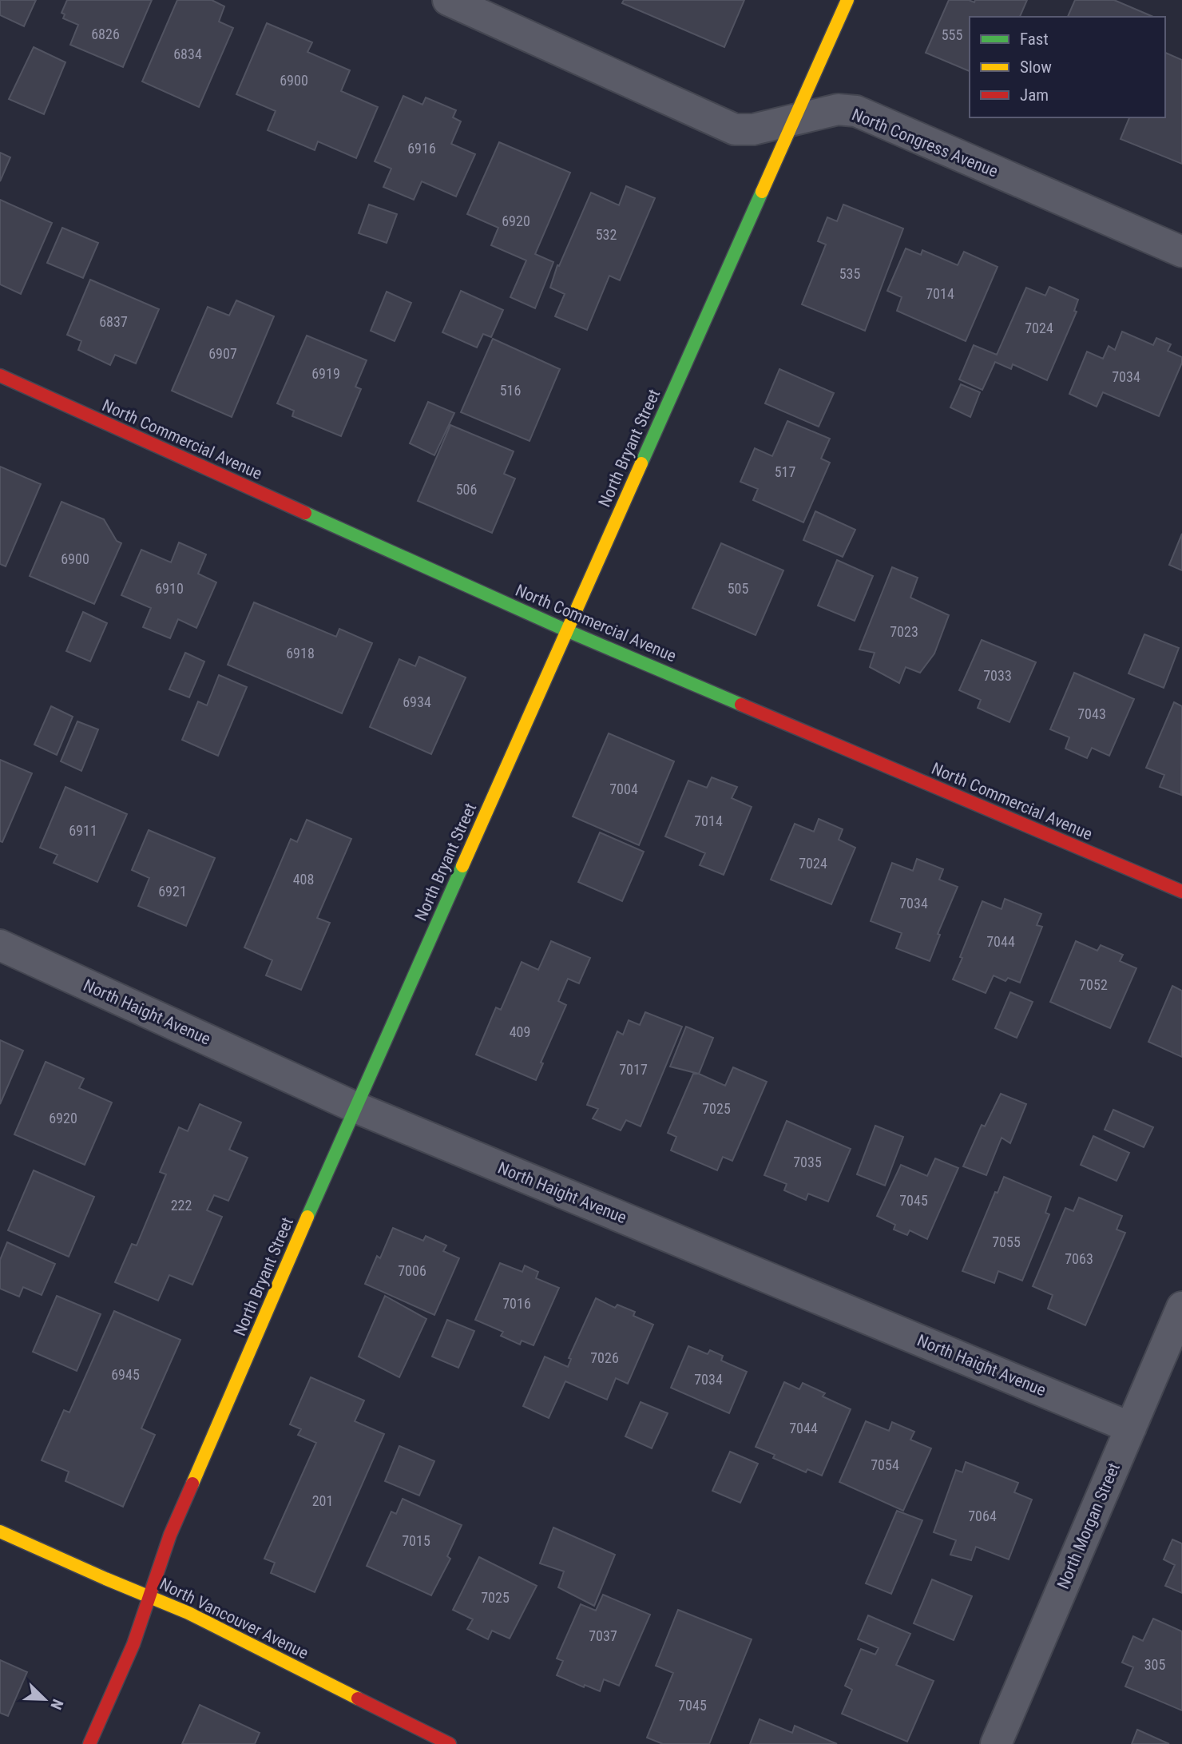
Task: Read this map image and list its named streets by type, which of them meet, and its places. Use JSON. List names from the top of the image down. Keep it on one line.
{"streets":{"street":["North Congress Avenue","North Commercial Avenue","North Bryant Street","North Haight Avenue","North Morgan Street","North Vancouver Avenue"]},"crossings":[["North Congress Avenue","North Bryant Street"],["North Commercial Avenue","North Bryant Street"],["North Bryant Street","North Haight Avenue"],["North Bryant Street","North Vancouver Avenue"],["North Haight Avenue","North Morgan Street"]],"house_numbers":["6826","555","6834","6900","6916","6920","532","535","7014","6837","7024","6907","6919","7034","516","517","506","6900","6910","505","7023","6918","7033","6934","7043","7004","7014","6911","7024","408","6921","7034","7044","7052","409","7017","7025","6920","7035","7045","222","7055","7063","7006","7016","7026","6945","7034","7044","7054","201","7064","7015","7025","7037","305","7045"],"legend":["Fast","Slow","Jam"],"north":"bottom right"}
